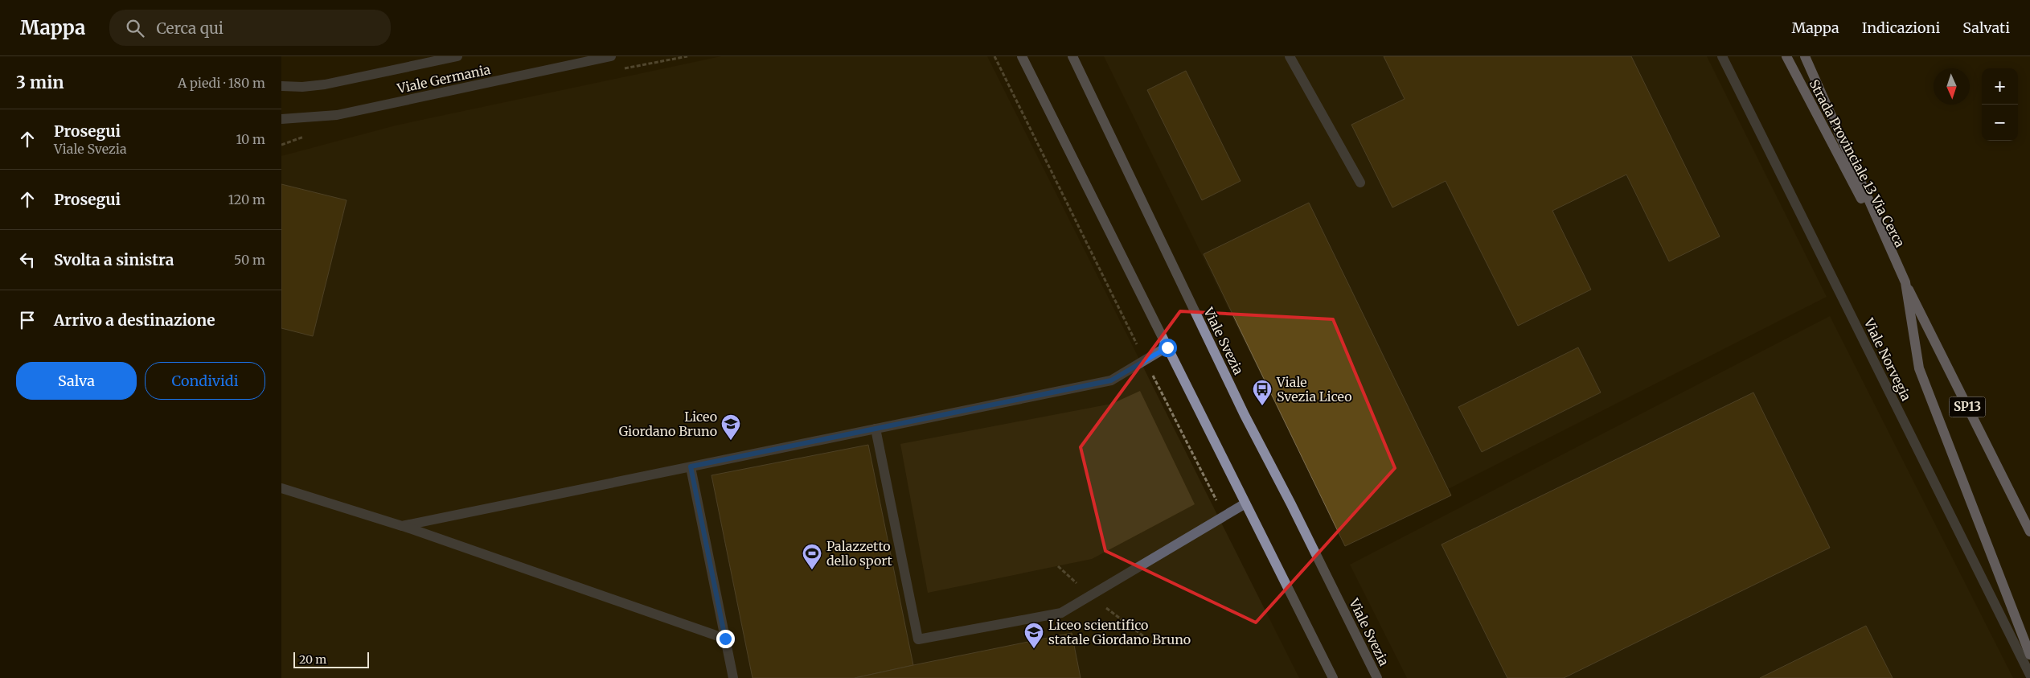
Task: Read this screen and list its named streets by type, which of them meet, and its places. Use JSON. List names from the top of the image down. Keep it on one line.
{"streets":{"main road":["Strada Provinciale 13 Via Cerca","SP13"],"street":["Viale Germania","Viale Svezia","Viale Norvegia"]},"places":{"bus stop":["Viale Svezia Liceo"],"school or university":["Liceo Giordano Bruno","Liceo scientifico statale Giordano Bruno"],"sports":["Palazzetto dello sport"]},"scale_bar":"20 m","north":"bottom","page":{"header":"Mappa","search":"Cerca qui","nav":["Mappa","Indicazioni","Salvati"],"heading":["3 min","A piedi · 180 m"],"map_buttons":["+","−"],"list":[["Prosegui","Viale Svezia","10 m"],["Prosegui","120 m"],["Svolta a sinistra","50 m"],"Arrivo a destinazione"],"buttons":["Salva","Condividi"],"scale":"20 m"}}
